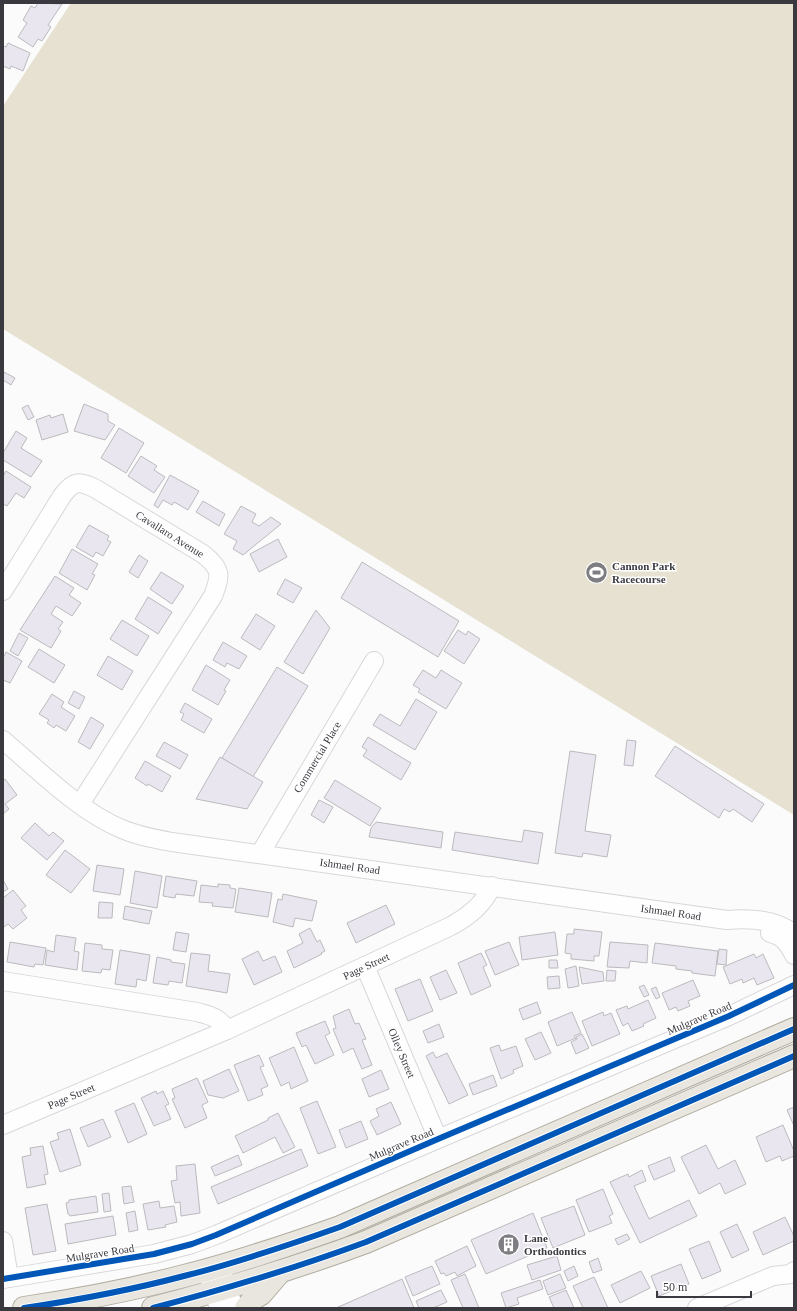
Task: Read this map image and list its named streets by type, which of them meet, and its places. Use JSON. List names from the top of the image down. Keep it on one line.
{"streets":{"street":["Cavallaro Avenue","Commercial Place","Ishmael Road","Page Street","Mulgrave Road","Olley Street"]},"crossings":[["Cavallaro Avenue","Ishmael Road"],["Commercial Place","Ishmael Road"],["Ishmael Road","Page Street"],["Page Street","Olley Street"],["Mulgrave Road","Olley Street"]],"places":{"sports":["Cannon Park Racecourse"],"building":["Lane Orthodontics"]},"scale_bar":"50 m"}
